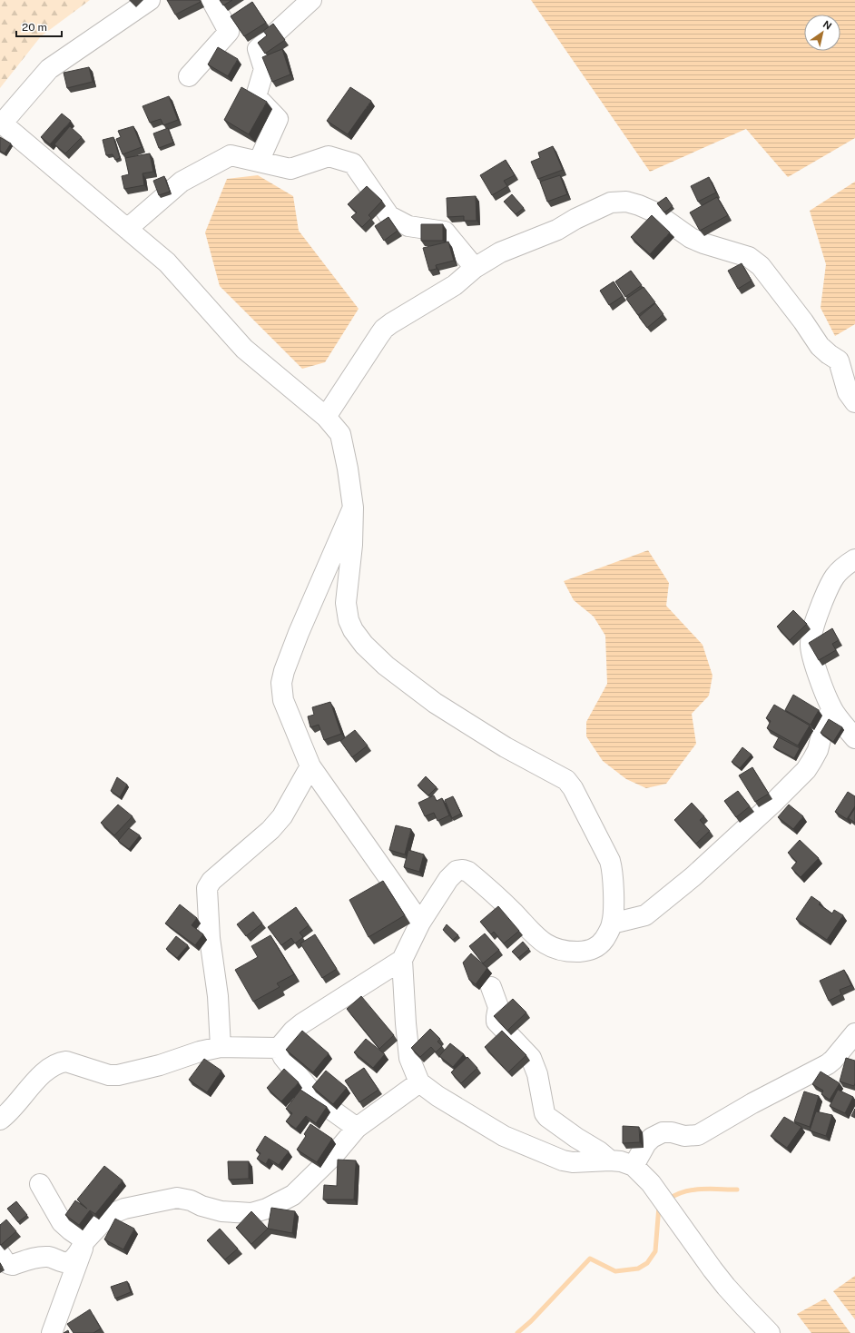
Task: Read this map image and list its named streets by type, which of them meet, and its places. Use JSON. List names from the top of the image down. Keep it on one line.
{"scale_bar":"20 m","north":"top right"}
